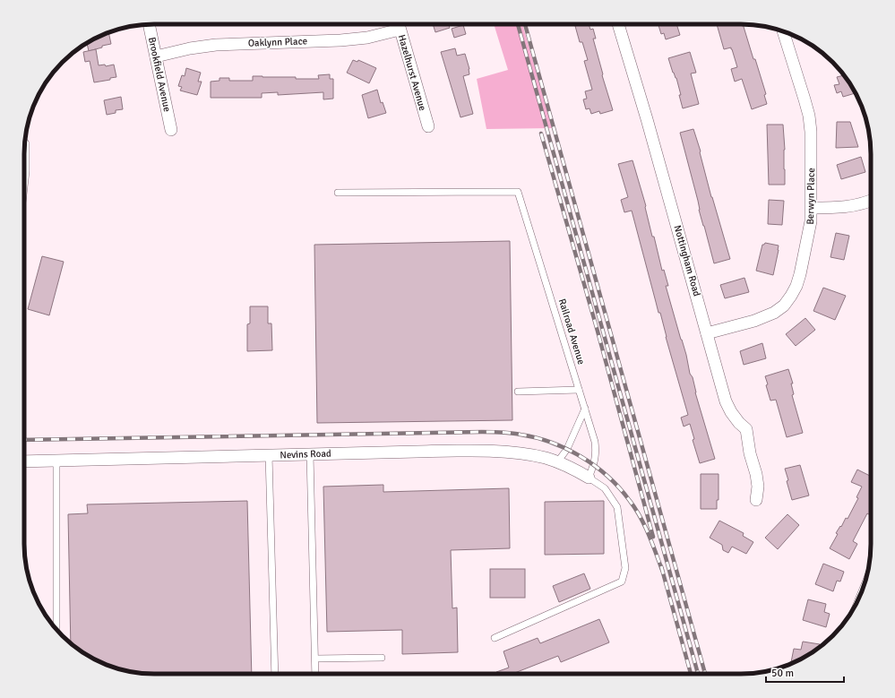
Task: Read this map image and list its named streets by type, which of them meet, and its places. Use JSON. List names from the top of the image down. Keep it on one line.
{"streets":{"street":["Oaklynn Place","Hazelhurst Avenue","Brookfield Avenue","Berwyn Place","Nottingham Road","Nevins Road"],"lane":["Railroad Avenue"]},"crossings":[["Oaklynn Place","Hazelhurst Avenue"],["Oaklynn Place","Brookfield Avenue"],["Berwyn Place","Nottingham Road"],["Railroad Avenue","Nevins Road"]],"scale_bar":"50 m"}
